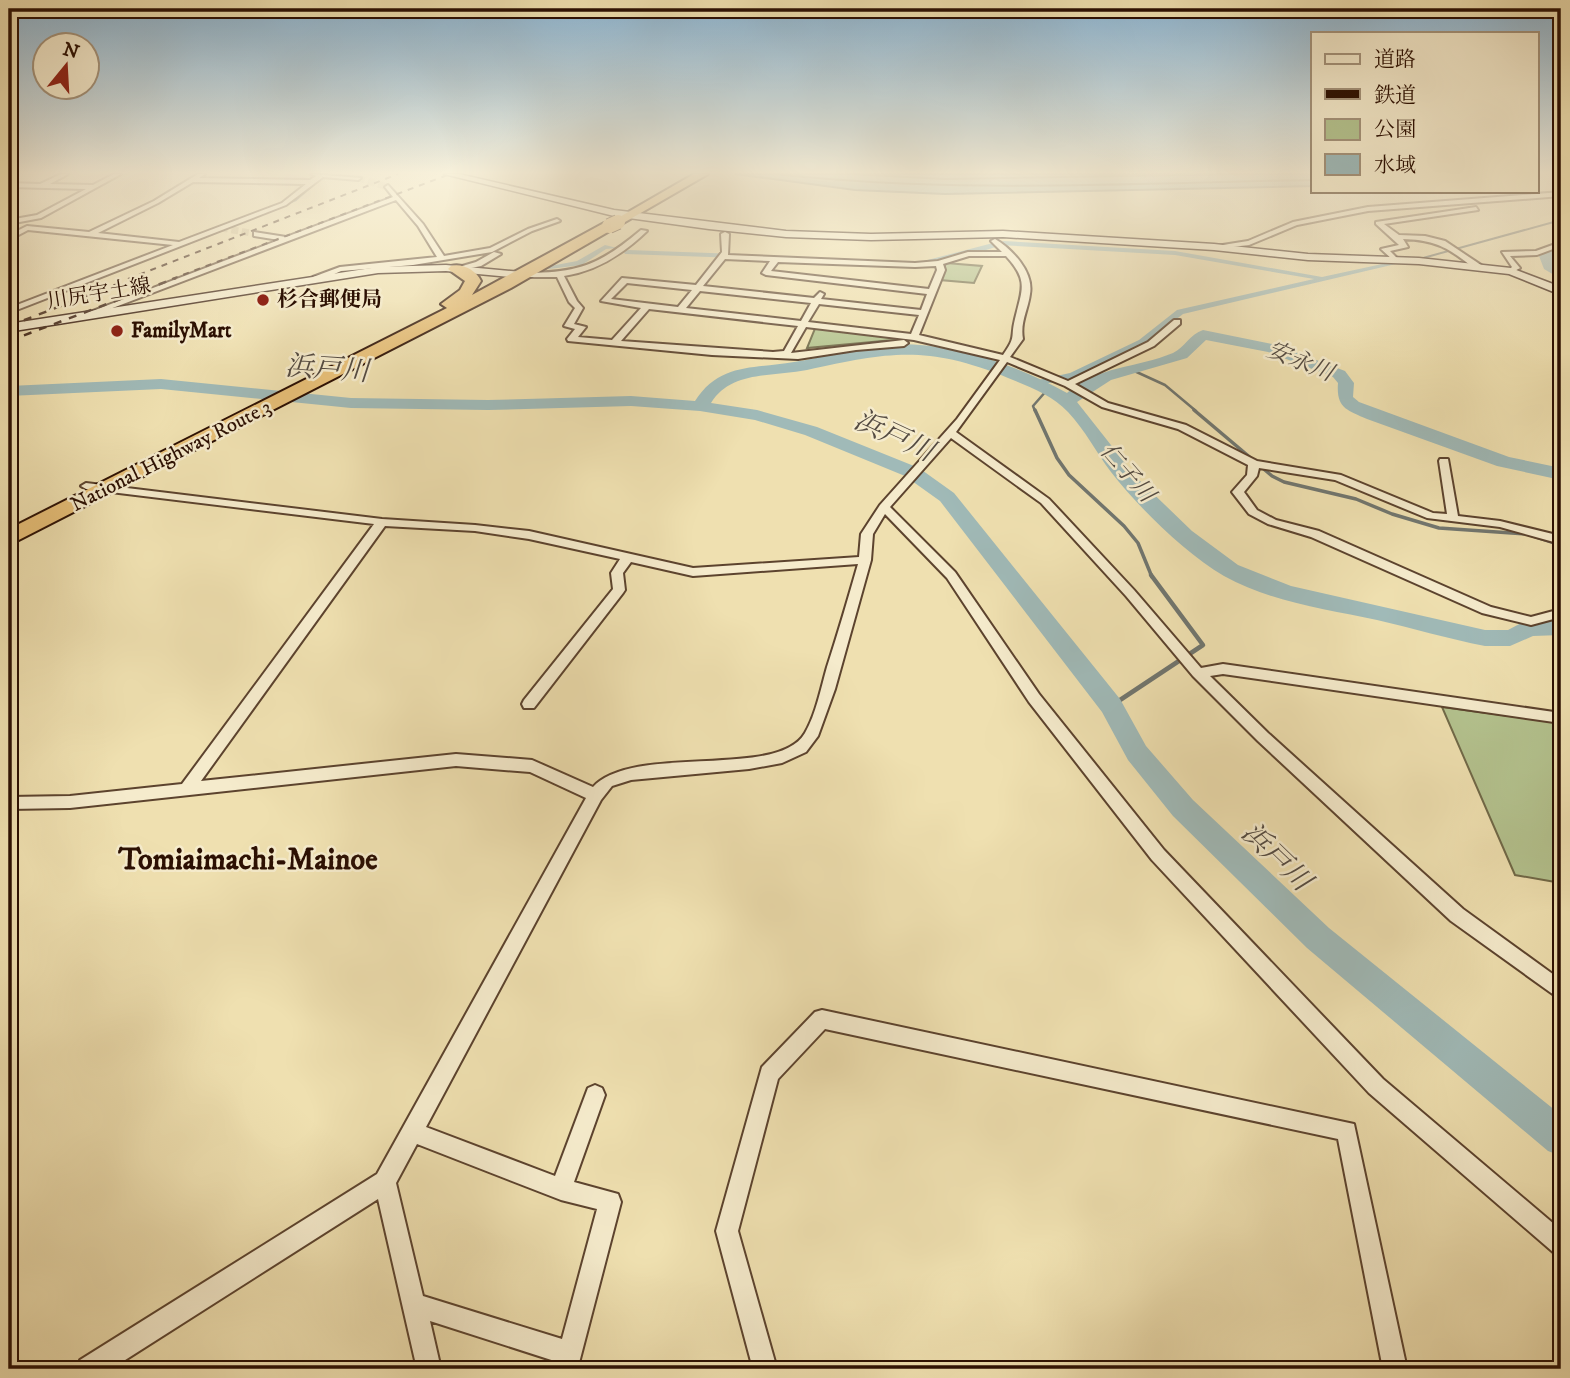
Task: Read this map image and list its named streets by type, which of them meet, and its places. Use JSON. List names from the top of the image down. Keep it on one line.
{"streets":{"highway":["National Highway Route 3"],"main road":["川尻宇土線"]},"crossings":[["川尻宇土線","National Highway Route 3"]],"districts":["Tomiaimachi-Mainoe"],"water":["安永川","浜戸川","仁子川"],"places":["杉合郵便局","FamilyMart"],"legend":["道路","鉄道","公園","水域"],"north":"top"}
